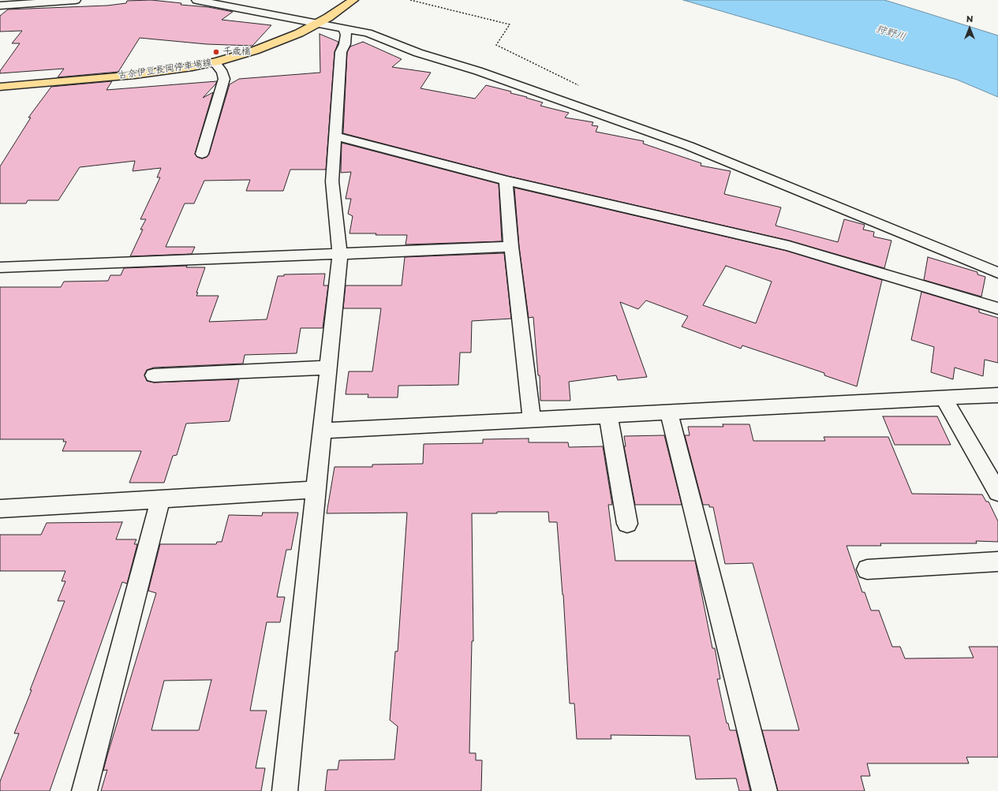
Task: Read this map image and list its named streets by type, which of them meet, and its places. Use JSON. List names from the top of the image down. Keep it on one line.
{"streets":{"main road":["古奈伊豆長岡停車場線"]},"water":["狩野川"],"places":["千歳橋"],"north":"top"}
